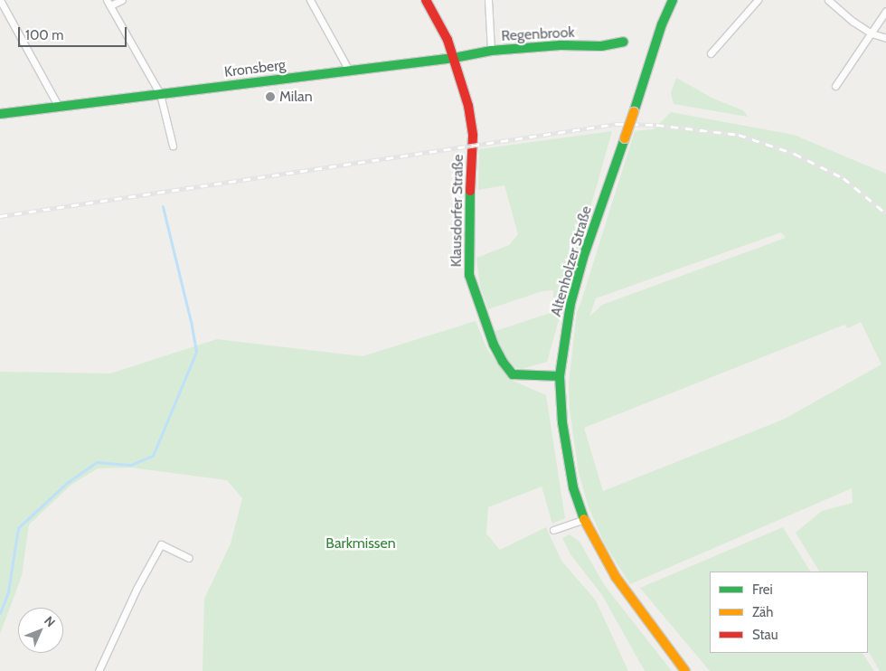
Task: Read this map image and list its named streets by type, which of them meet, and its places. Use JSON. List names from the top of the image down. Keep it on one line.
{"streets":{"street":["Regenbrook","Kronsberg","Klausdorfer Straße","Altenholzer Straße"]},"crossings":[["Regenbrook","Kronsberg"],["Regenbrook","Klausdorfer Straße"],["Kronsberg","Klausdorfer Straße"],["Klausdorfer Straße","Altenholzer Straße"]],"parks":["Barkmissen"],"places":["Milan"],"legend":["Frei","Zäh","Stau"],"scale_bar":"100 m","north":"top right"}
